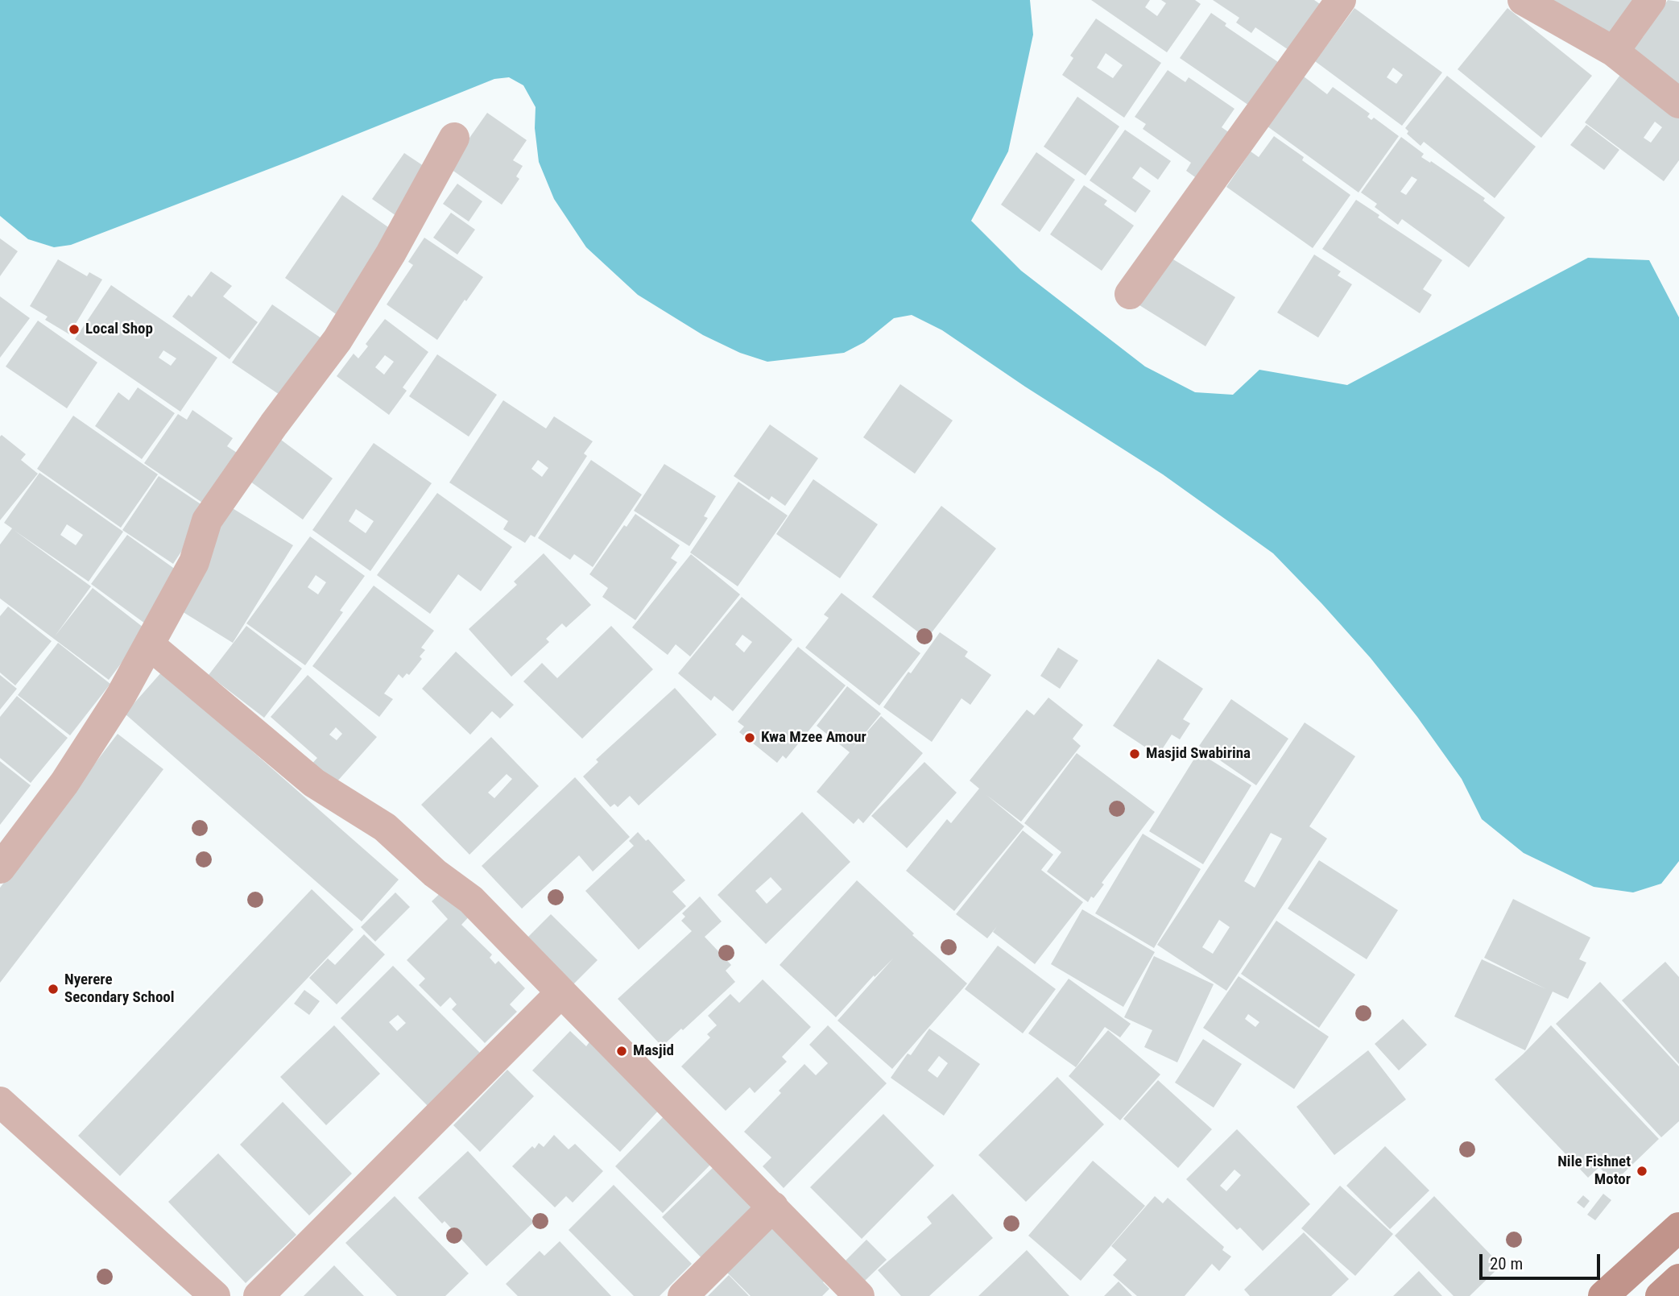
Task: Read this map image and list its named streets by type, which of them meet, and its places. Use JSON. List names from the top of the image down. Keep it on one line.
{"places":["Local Shop","Kwa Mzee Amour","Masjid Swabirina","Nyerere Secondary School","Masjid","Nile Fishnet Motor"],"scale_bar":"20 m"}
